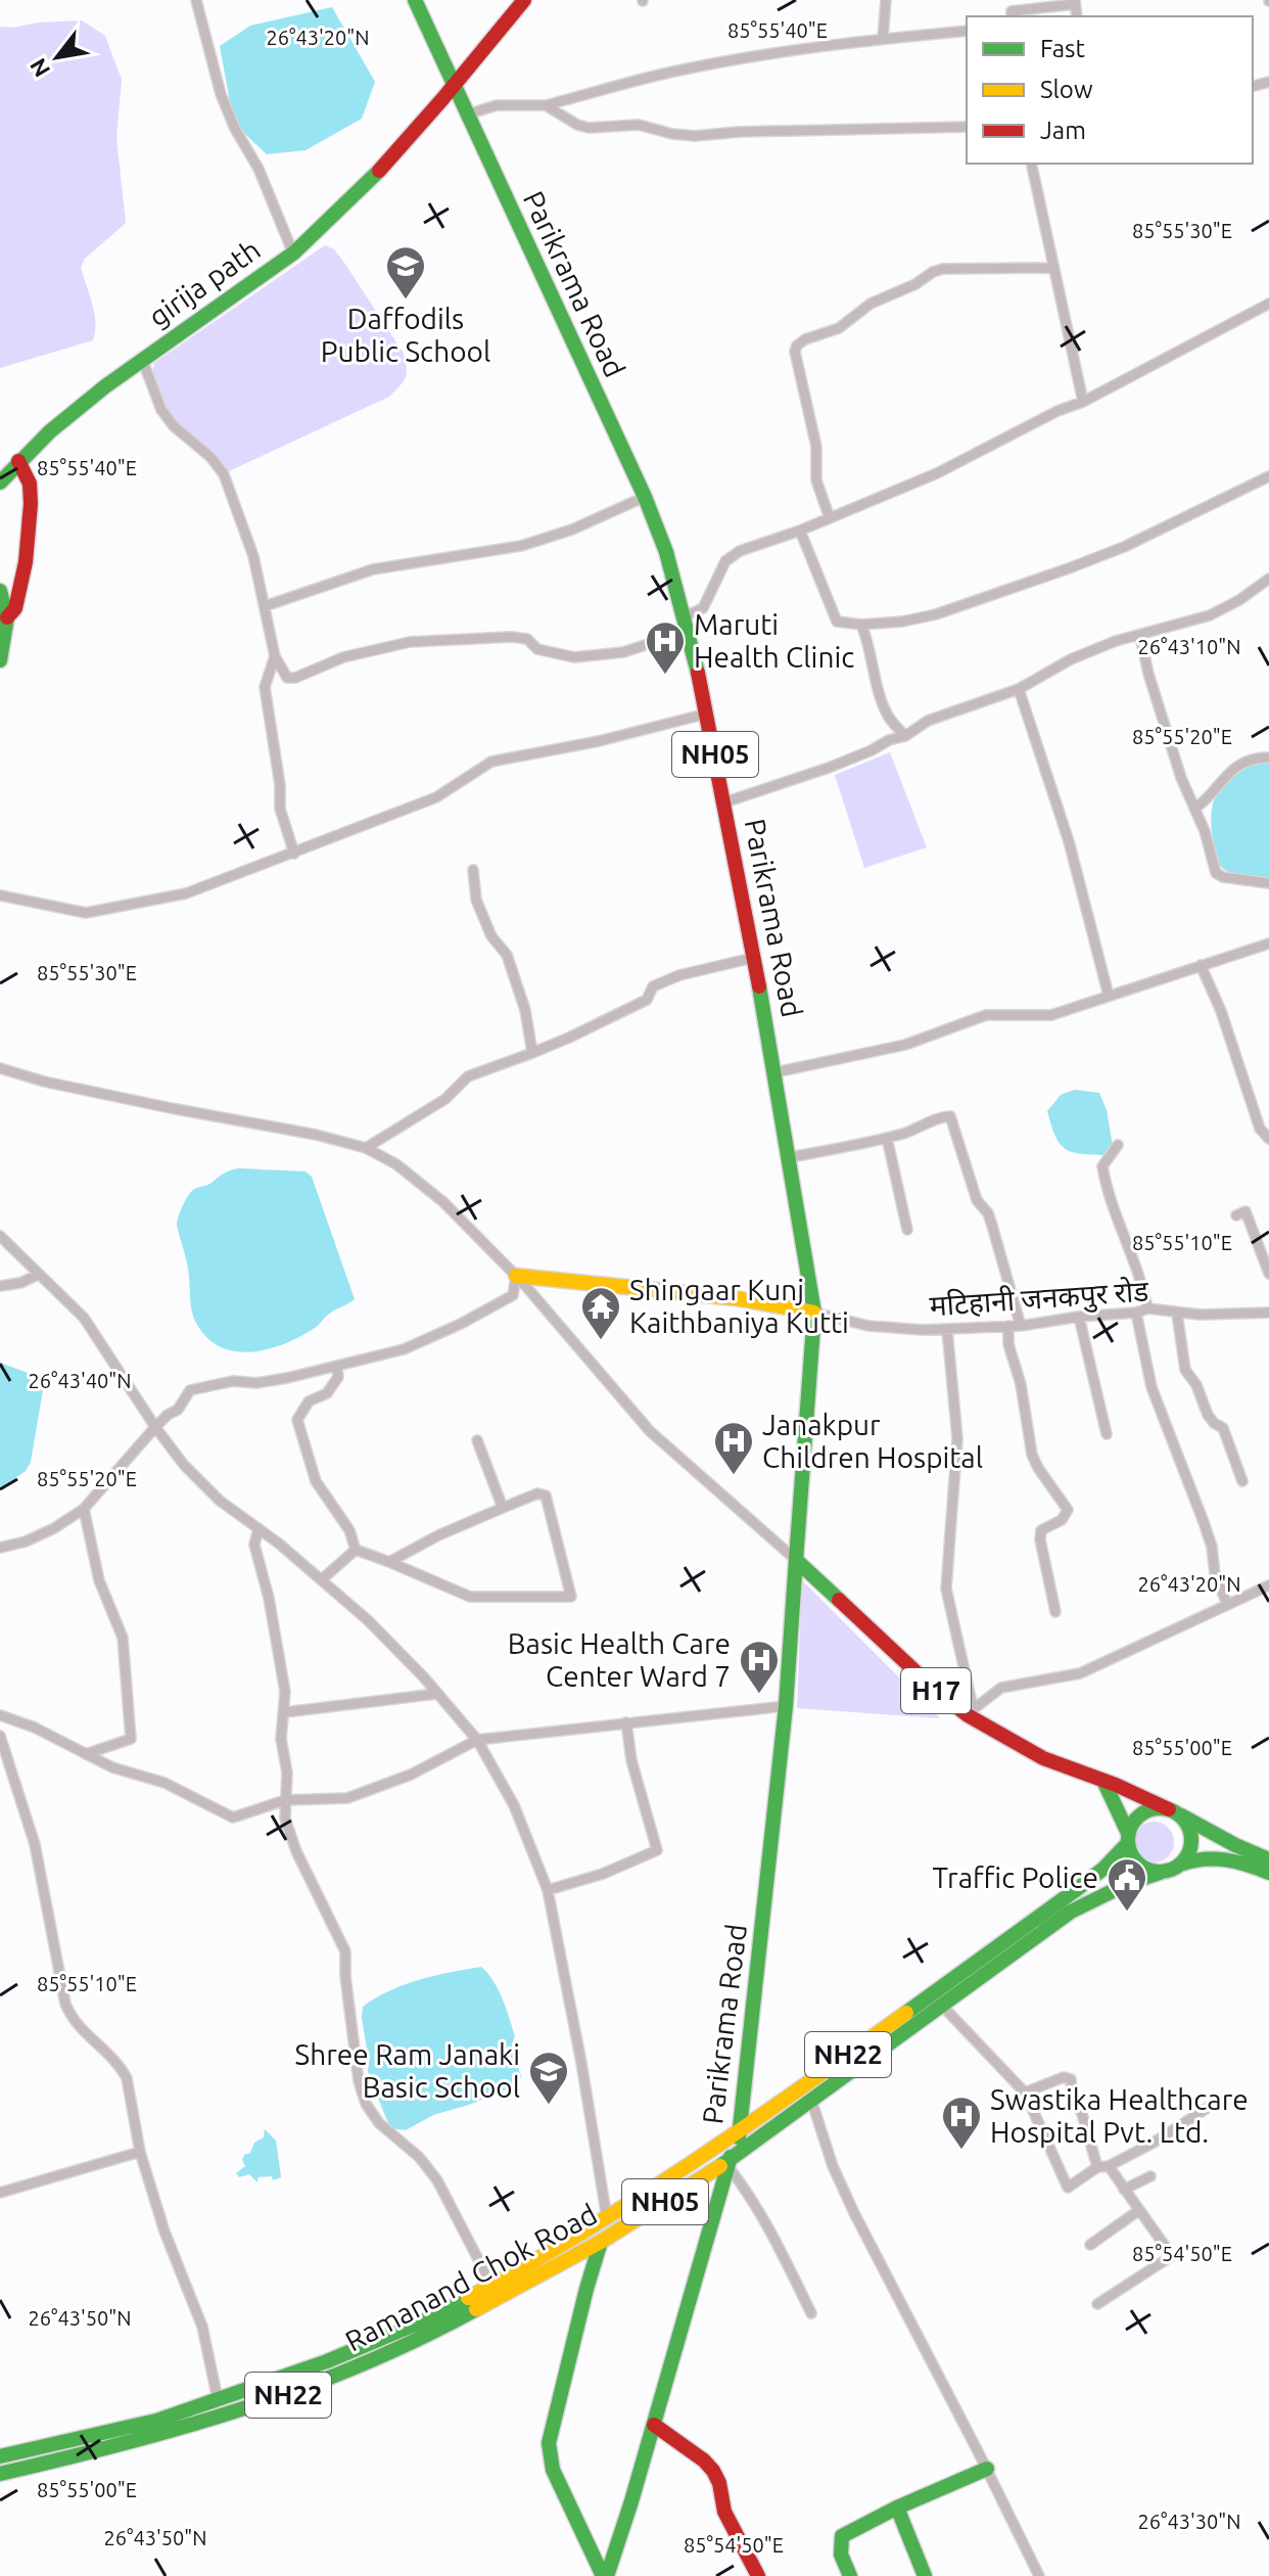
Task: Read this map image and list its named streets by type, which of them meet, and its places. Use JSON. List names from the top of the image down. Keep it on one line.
{"streets":{"main road":["girija path","Parikrama Road","NH05","H17","NH22","Ramanand Chok Road"],"street":["मटिहानी जनकपुर रोड"]},"crossings":[["girija path","Parikrama Road"],["Parikrama Road","NH05"],["Parikrama Road","मटिहानी जनकपुर रोड"],["Parikrama Road","H17"],["Parikrama Road","Ramanand Chok Road"],["NH05","H17"],["NH05","Ramanand Chok Road"],["H17","NH22"],["H17","Ramanand Chok Road"],["NH22","Ramanand Chok Road"]],"places":{"school or university":["Daffodils Public School","Shree Ram Janaki Basic School"],"hospital":["Maruti Health Clinic","Janakpur Children Hospital","Basic Health Care Center Ward 7","Swastika Healthcare Hospital Pvt. Ltd."],"temple":["Shingaar Kunj Kaithbaniya Kutti"],"public building":["Traffic Police"]},"legend":["Fast","Slow","Jam"],"north":"bottom left","coordinates":["85°55'40\"E","26°43'20\"N","85°55'30\"E","26°43'10\"N","85°55'20\"E","85°55'10\"E","26°43'40\"N","85°55'00\"E","85°54'50\"E","26°43'50\"N","26°43'30\"N"]}
